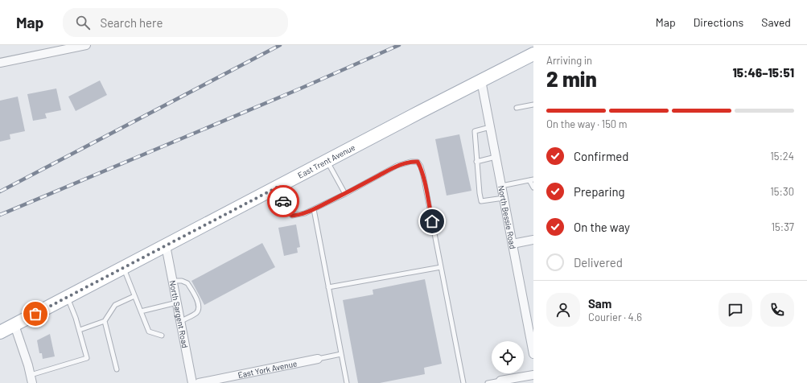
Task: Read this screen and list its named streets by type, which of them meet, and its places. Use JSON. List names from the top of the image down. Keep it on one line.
{"streets":{"main road":["East Trent Avenue"],"street":["North Bessie Road","North Sargent Road","East York Avenue"]},"crossings":[["East Trent Avenue","North Bessie Road"],["East Trent Avenue","North Sargent Road"]],"page":{"header":"Map","search":"Search here","nav":["Map","Directions","Saved"],"heading":["2 min","Arriving in","15:46–15:51"],"panel":["Sam","Courier · 4.6"],"bar":"On the way · 150 m","list":[["Confirmed","15:24"],["Preparing","15:30"],["On the way","15:37"],"Delivered"]}}
